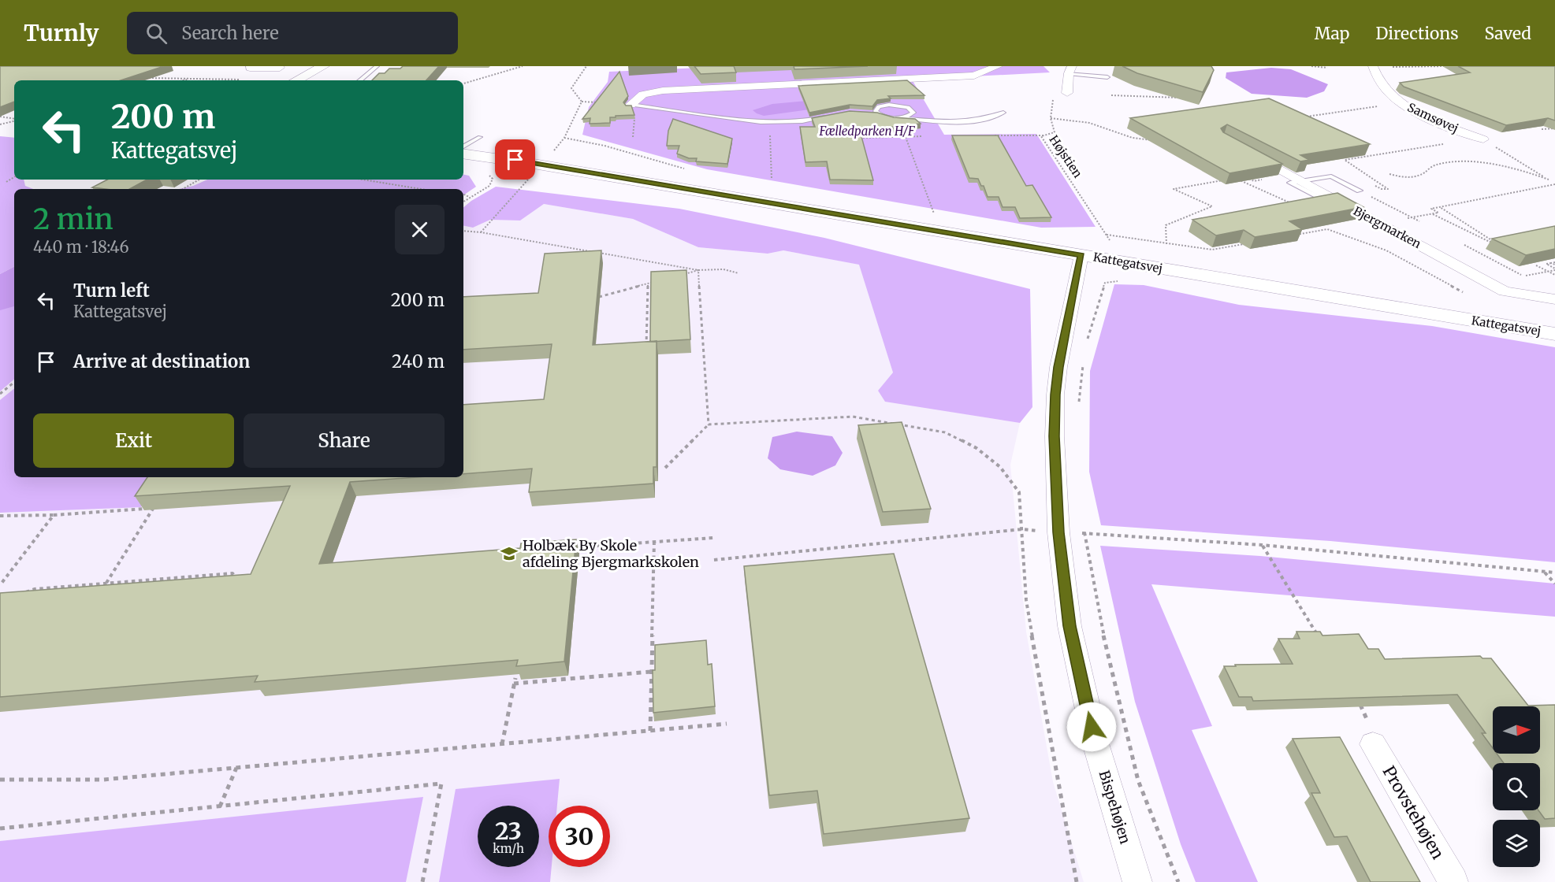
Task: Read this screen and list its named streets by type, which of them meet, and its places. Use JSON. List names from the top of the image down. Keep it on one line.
{"streets":{"street":["Samsøvej","Bjergmarken","Kattegatsvej","Bispehøjen","Provstehøjen"],"path":["Højstien"]},"crossings":[["Kattegatsvej","Bispehøjen"]],"parks":["Fælledparken H/F"],"places":{"school or university":["Holbæk By Skole afdeling Bjergmarkskolen"]},"north":"right","page":{"header":"Turnly","search":"Search here","nav":["Map","Directions","Saved"],"turn":["200 m","Kattegatsvej"],"heading":["2 min","440 m · 18:46"],"list":[{"name":"Turn left","note":"Kattegatsvej","value":"200 m"},{"name":"Arrive at destination","value":"240 m"}],"buttons":["Exit","Share"],"speed":"23 km/h","limit":"30"}}
